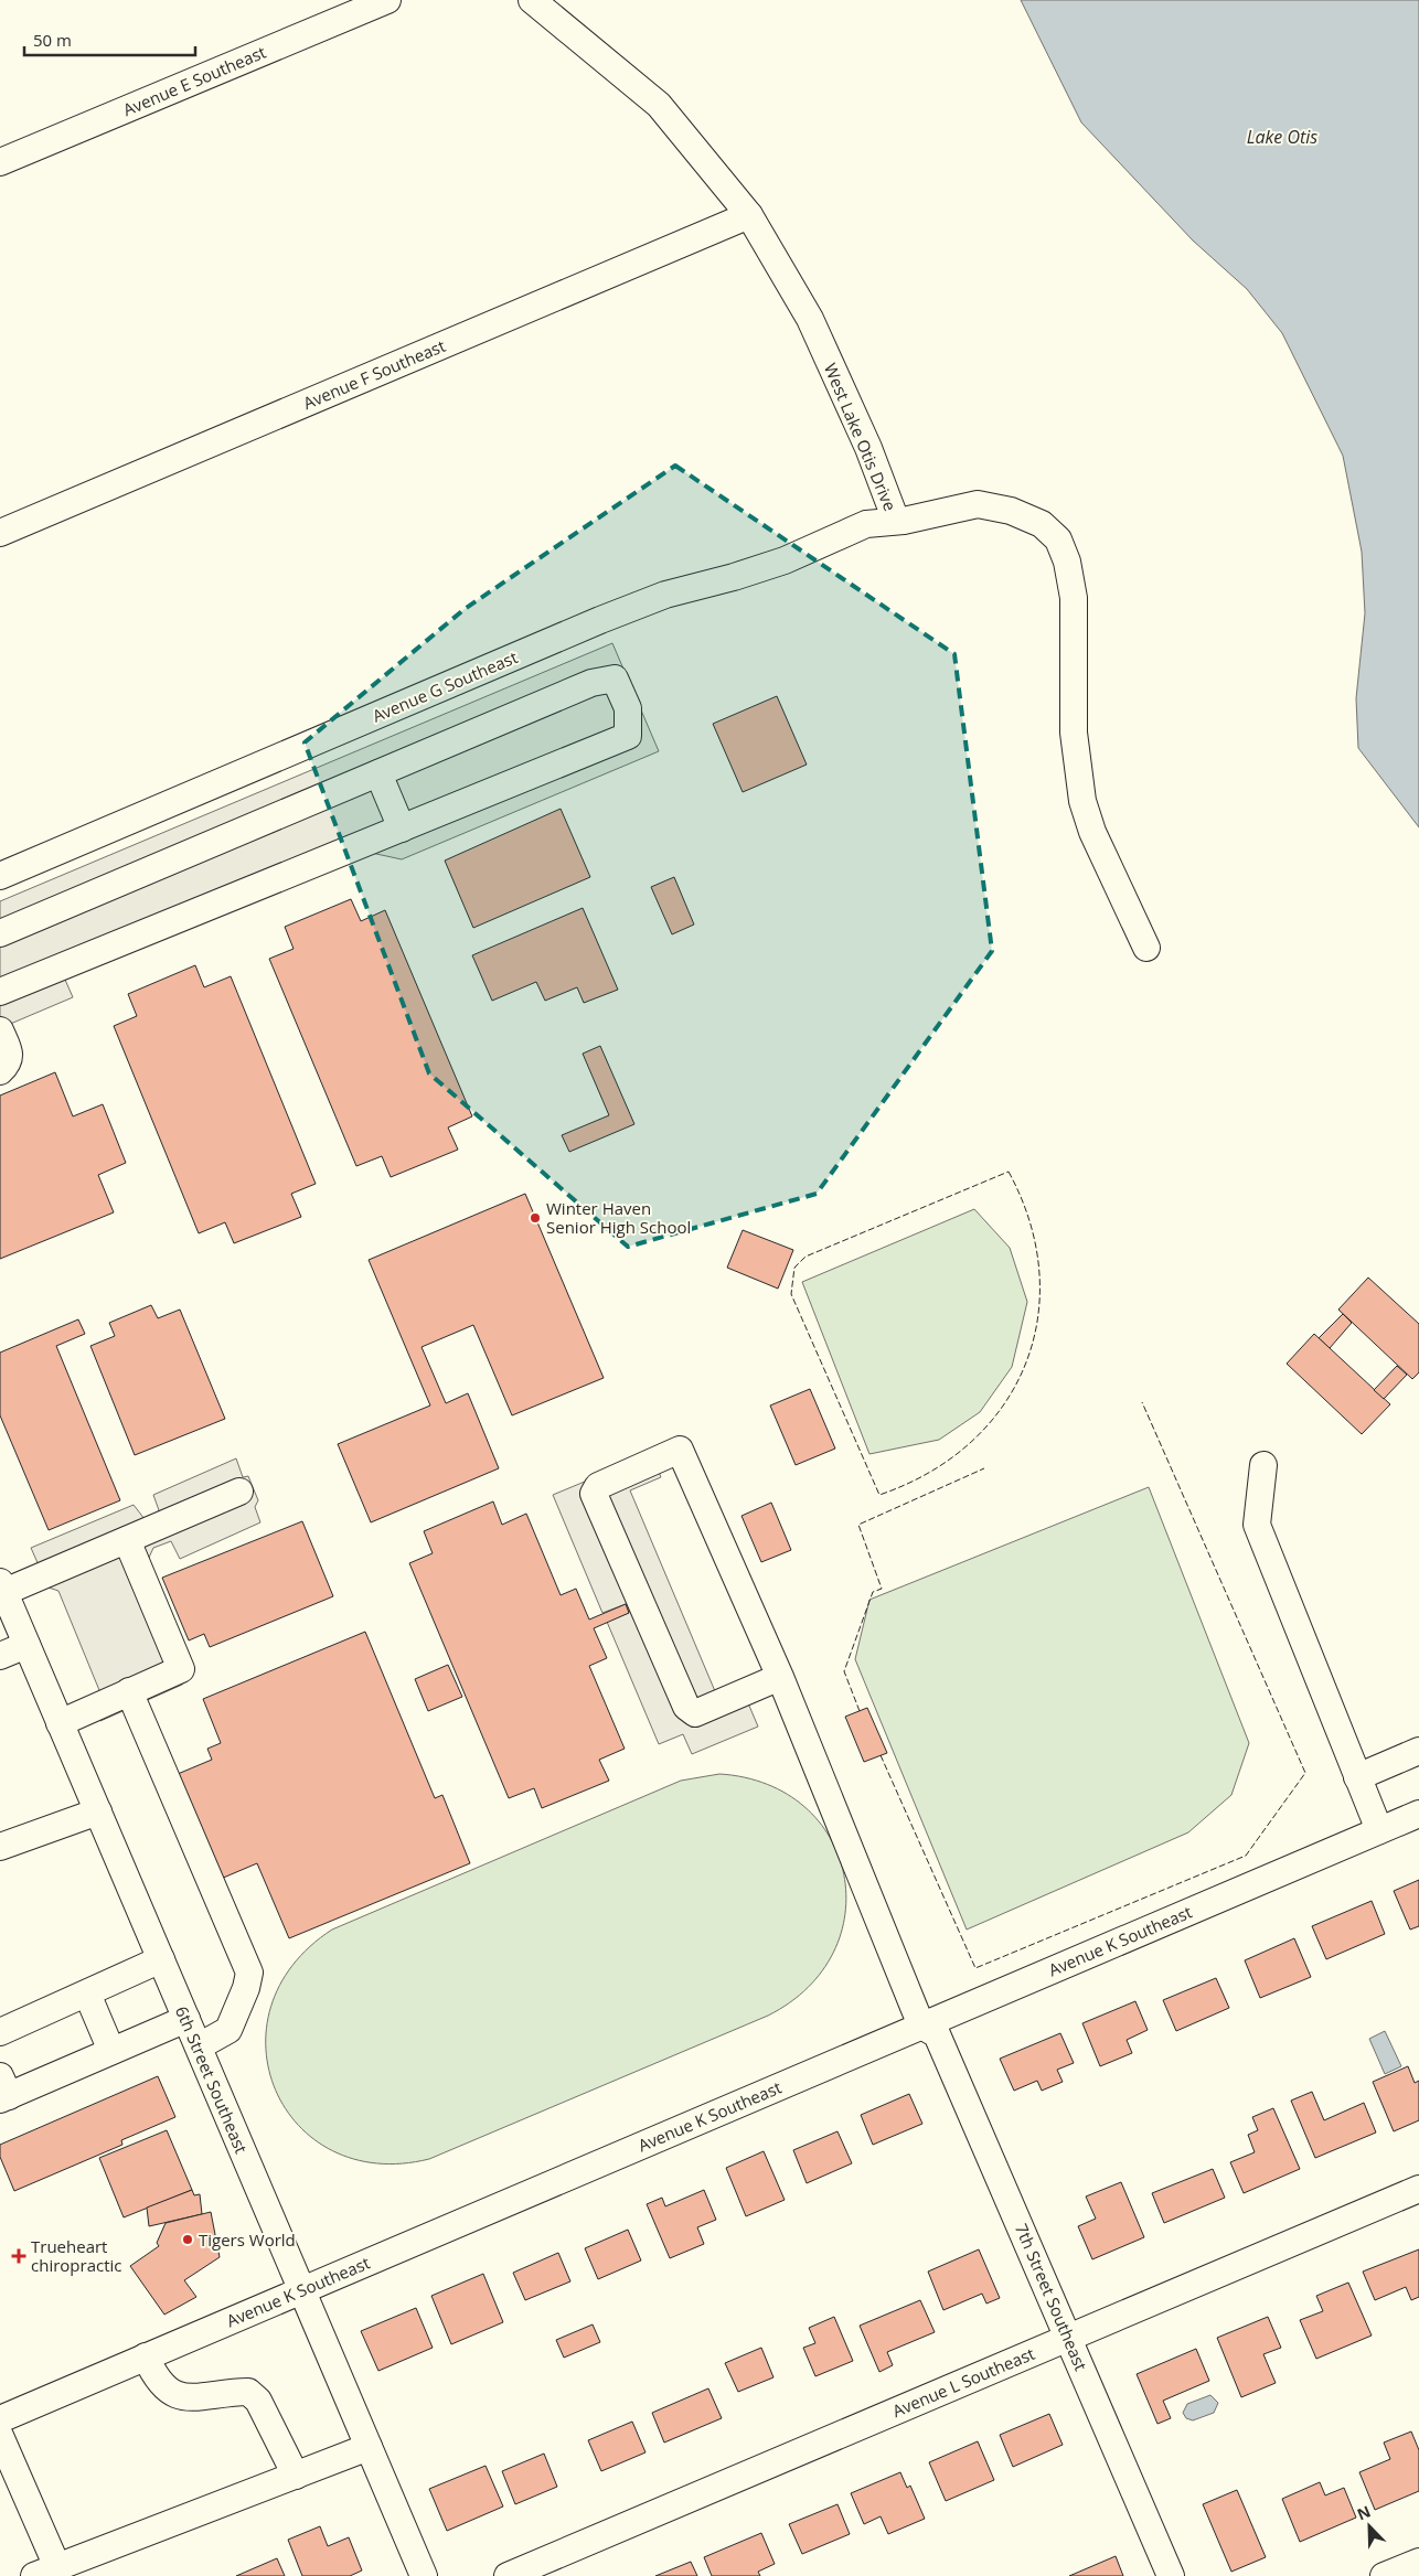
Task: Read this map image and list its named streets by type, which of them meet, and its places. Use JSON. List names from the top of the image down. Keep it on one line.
{"streets":{"street":["Avenue E Southeast","Avenue F Southeast","West Lake Otis Drive","Avenue G Southeast","Avenue K Southeast","6th Street Southeast","7th Street Southeast","Avenue L Southeast"]},"crossings":[["Avenue F Southeast","West Lake Otis Drive"],["West Lake Otis Drive","Avenue G Southeast"],["Avenue K Southeast","6th Street Southeast"],["Avenue K Southeast","7th Street Southeast"],["7th Street Southeast","Avenue L Southeast"]],"water":["Lake Otis"],"places":{"other":["Winter Haven Senior High School","Tigers World"],"health":["Trueheart chiropractic"]},"scale_bar":"50 m","north":"top left"}
